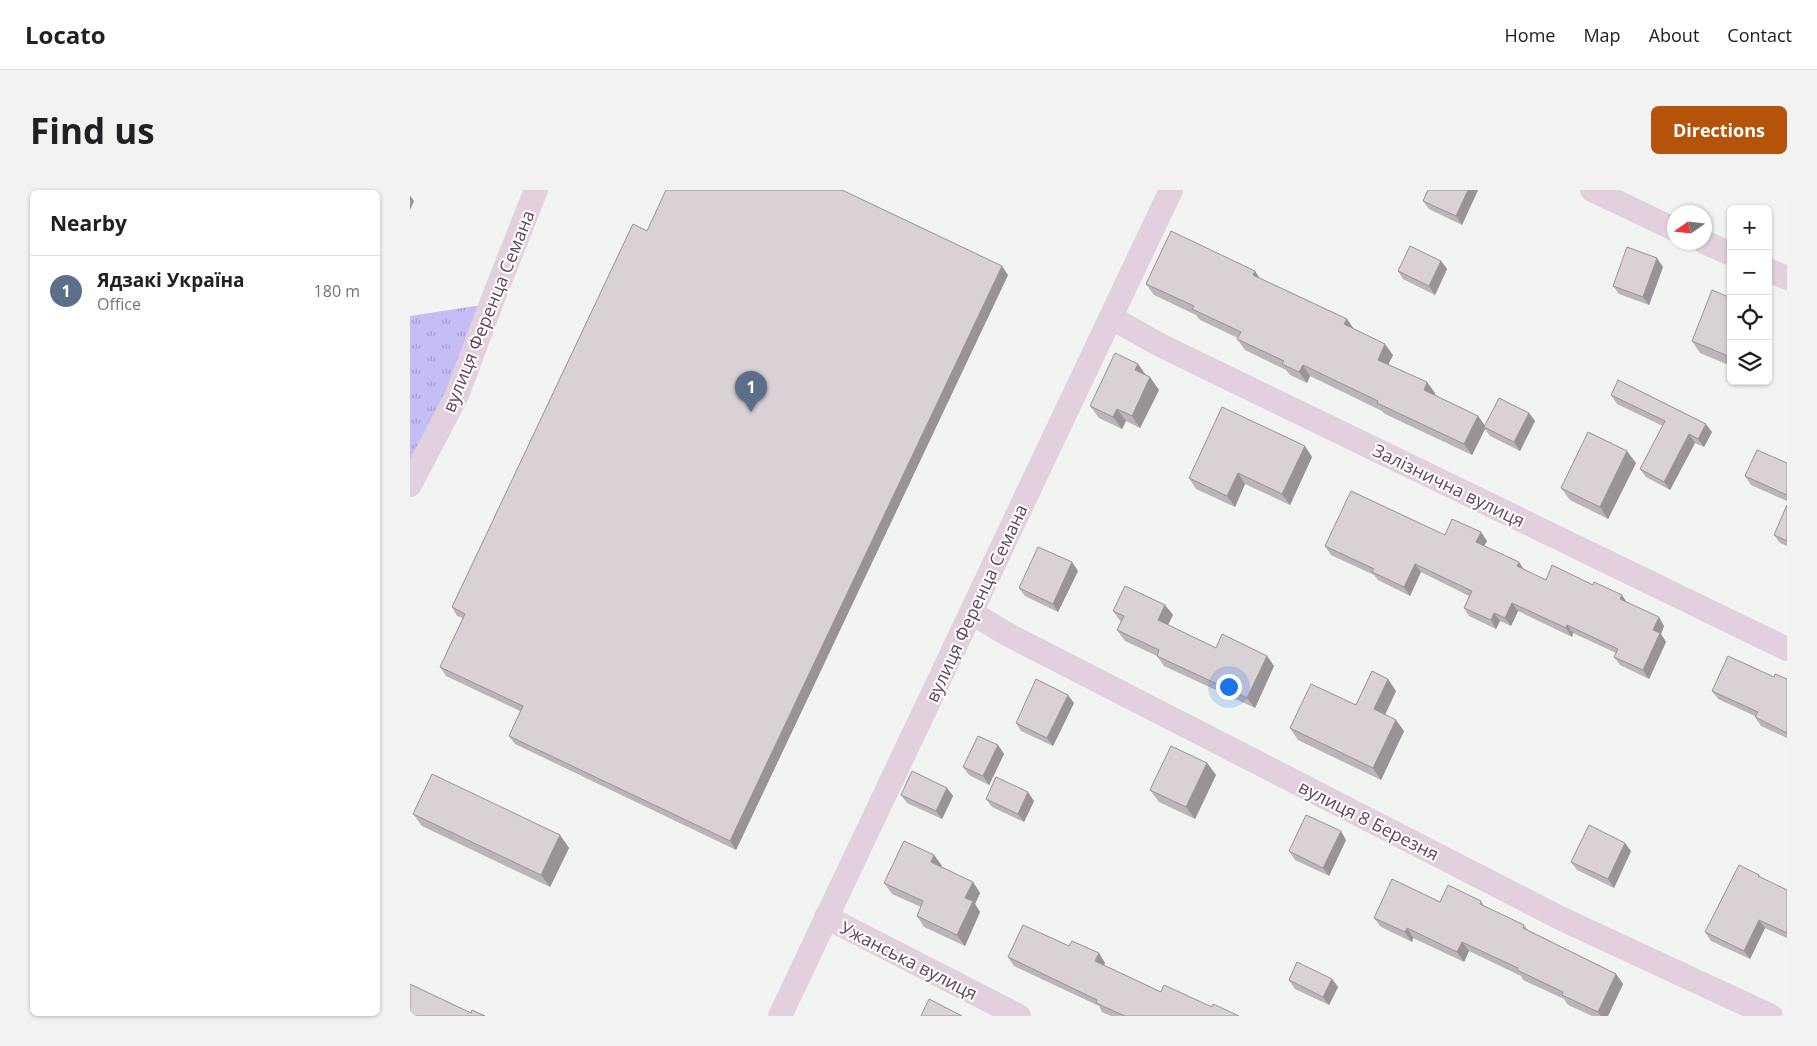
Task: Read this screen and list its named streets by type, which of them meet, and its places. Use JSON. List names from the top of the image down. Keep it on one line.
{"streets":{"street":["вулиця Ференца Семана","Залізнична вулиця","вулиця 8 Березня","Ужанська вулиця"]},"crossings":[["вулиця Ференца Семана","Залізнична вулиця"],["вулиця Ференца Семана","вулиця 8 Березня"],["вулиця Ференца Семана","Ужанська вулиця"]],"north":"left","page":{"header":"Locato","nav":["Home","Map","About","Contact"],"buttons":"Directions","title":"Find us","heading":"Nearby","map_buttons":["+","−"],"list":[{"mark":"1","name":"Ядзакі Україна","note":"Office","value":"180 m"}],"pins":"1"}}
